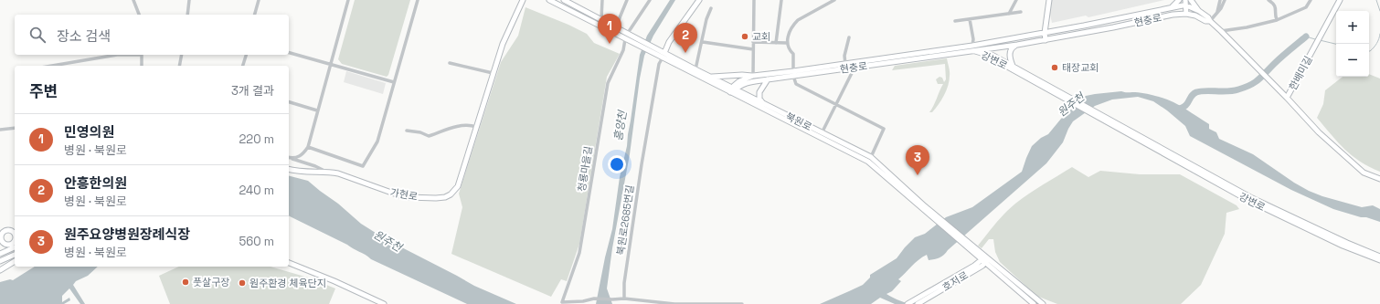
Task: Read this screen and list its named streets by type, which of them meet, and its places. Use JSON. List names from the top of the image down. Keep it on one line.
{"streets":{"street":["현충로","강변로","한배미길","북원로","청룡마을길","가현로","북원로2685번길","호저로"]},"crossings":[["현충로","강변로"],["현충로","한배미길"],["현충로","북원로"],["북원로","청룡마을길"],["북원로","북원로2685번길"],["청룡마을길","북원로2685번길"]],"water":["원주천","흥양천"],"places":["교회","태장교회","풋살구장","원주환경 체육단지"],"page":{"map_buttons":["+","−"],"pins":["1","2","3"],"search":"장소 검색","heading":["주변","3개 결과"],"list":[{"mark":"1","name":"민영의원","note":"병원 · 북원로","value":"220 m"},{"mark":"2","name":"안흥한의원","note":"병원 · 북원로","value":"240 m"},{"mark":"3","name":"원주요양병원장례식장","note":"병원 · 북원로","value":"560 m"}]}}
